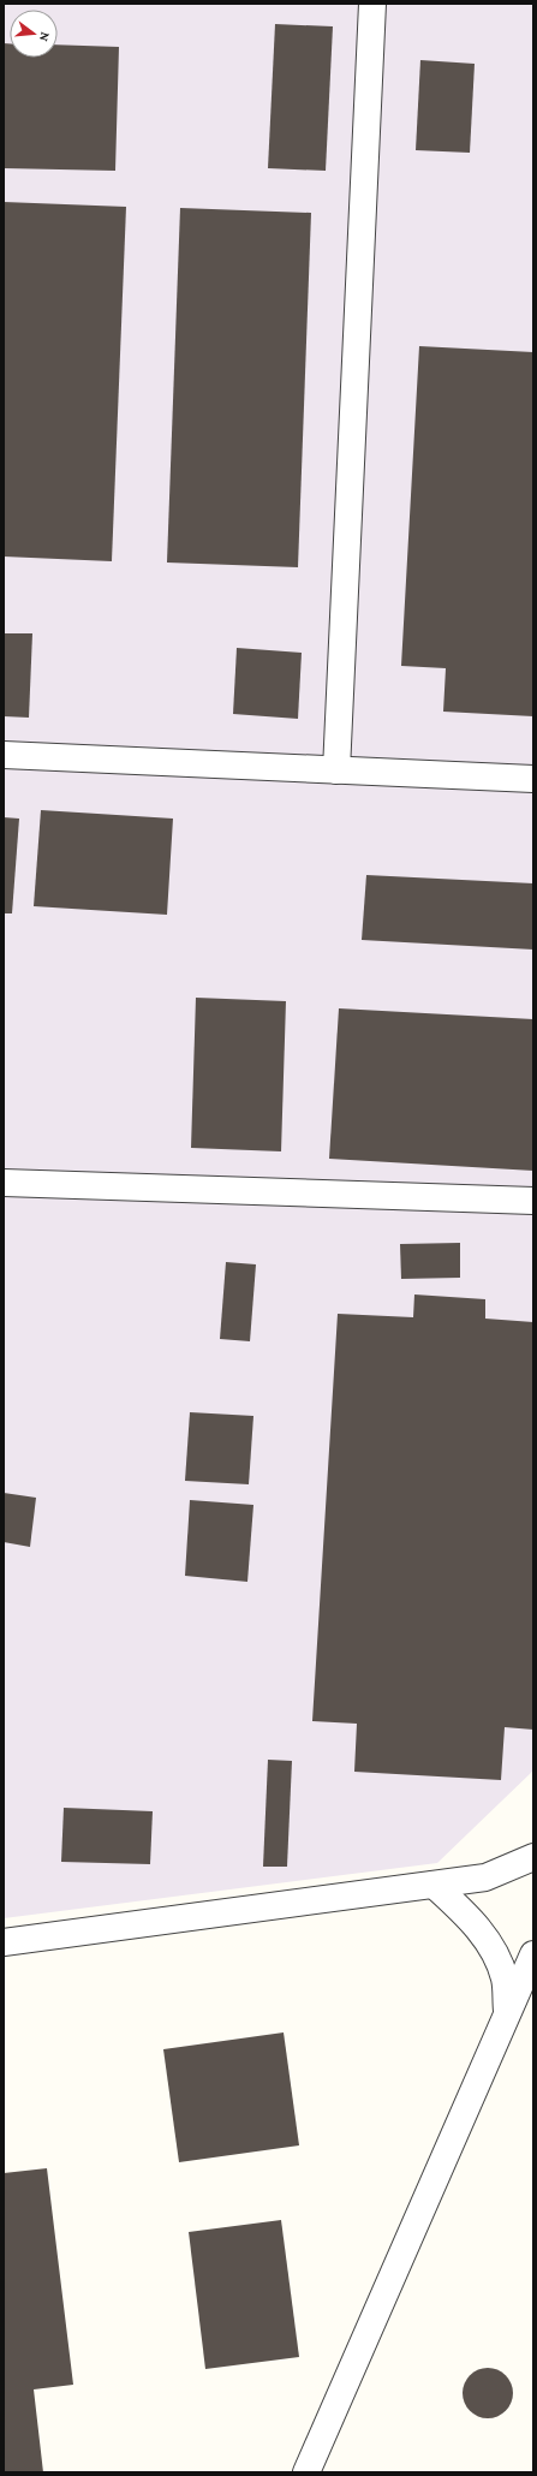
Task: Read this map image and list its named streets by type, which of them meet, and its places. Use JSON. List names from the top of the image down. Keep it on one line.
{"north":"right"}
